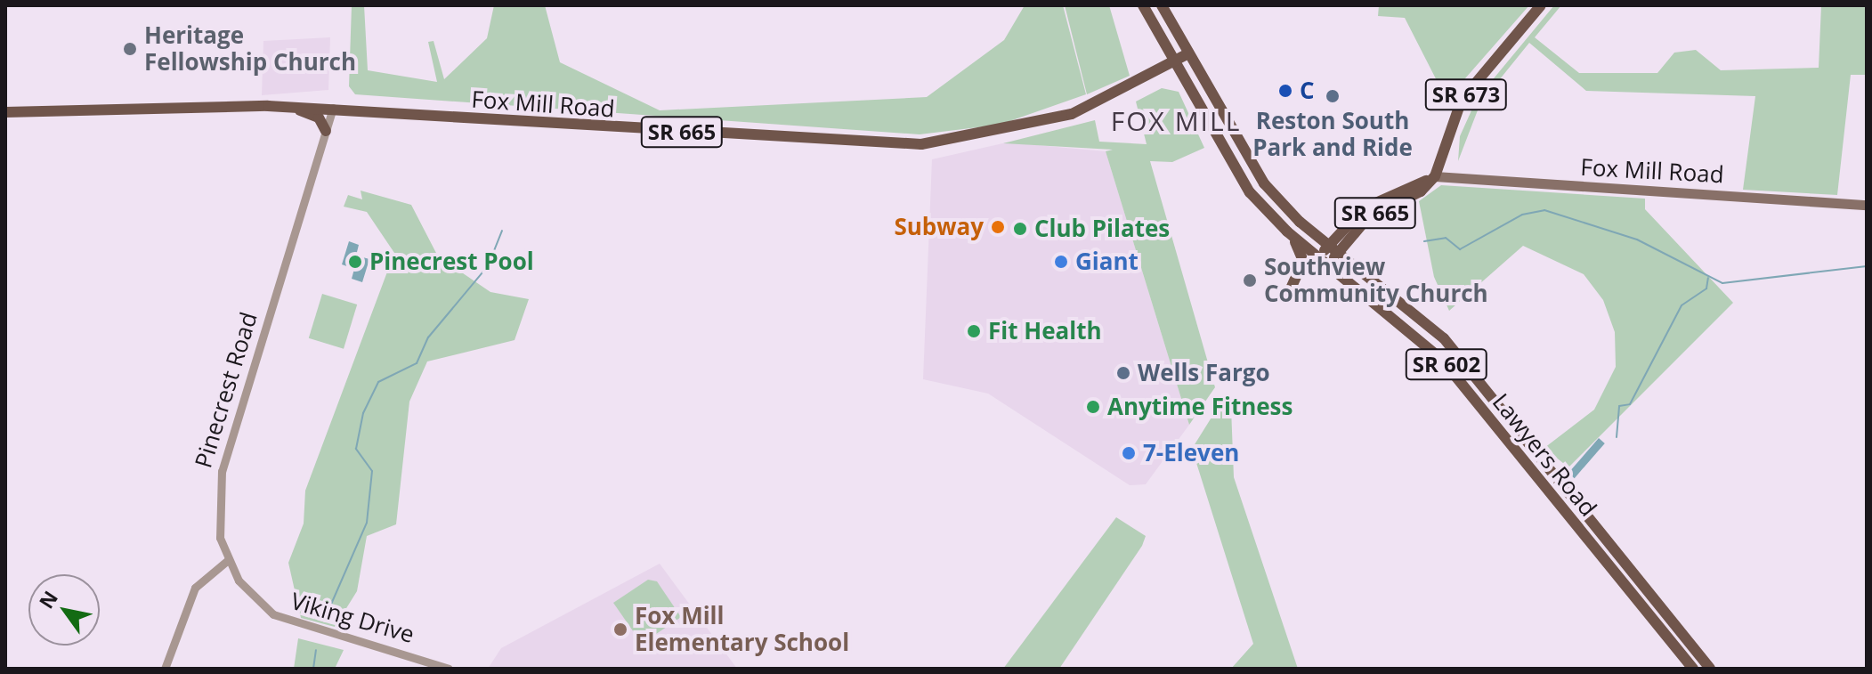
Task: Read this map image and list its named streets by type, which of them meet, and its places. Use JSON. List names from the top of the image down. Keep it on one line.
{"streets":{"main road":["SR 673","Fox Mill Road","SR 665","SR 602","Lawyers Road"],"street":["Pinecrest Road","Viking Drive"]},"crossings":[["SR 673","Fox Mill Road"],["SR 673","SR 665"],["Fox Mill Road","SR 665"],["Fox Mill Road","SR 602"],["Fox Mill Road","Pinecrest Road"],["SR 665","SR 602"],["SR 665","Lawyers Road"],["SR 602","Lawyers Road"],["Pinecrest Road","Viking Drive"]],"districts":["FOX MILL"],"places":["Heritage Fellowship Church","C","Reston South Park and Ride","Subway","Club Pilates","Pinecrest Pool","Giant","Southview Community Church","Fit Health","Wells Fargo","Anytime Fitness","7-Eleven","Fox Mill Elementary School"],"north":"top left"}
